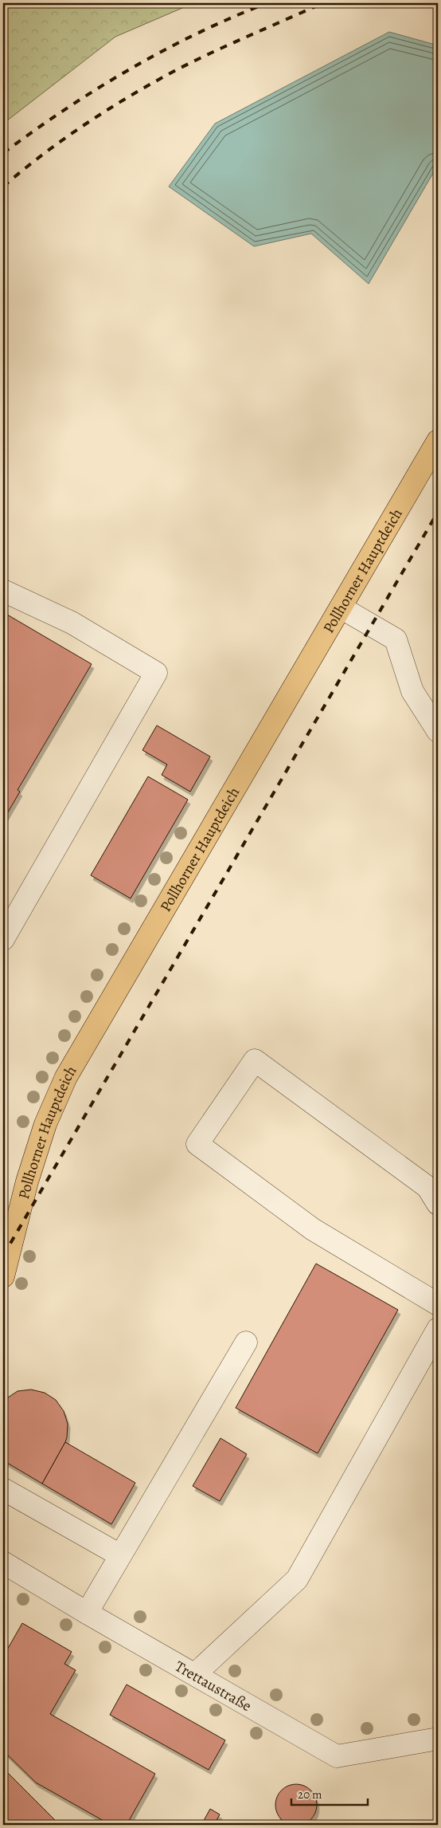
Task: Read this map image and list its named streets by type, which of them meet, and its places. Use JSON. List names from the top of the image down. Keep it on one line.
{"streets":{"main road":["Pollhorner Hauptdeich"],"street":["Trettaustraße"]},"scale_bar":"20 m"}
